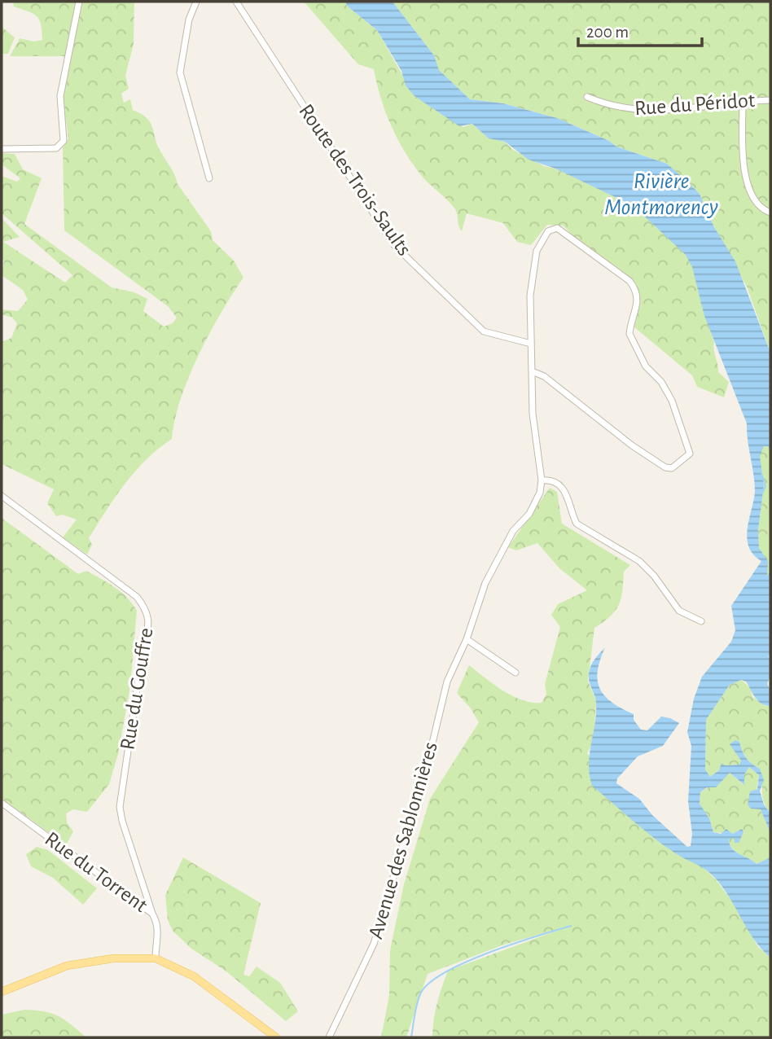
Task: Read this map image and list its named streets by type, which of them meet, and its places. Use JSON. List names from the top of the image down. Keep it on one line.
{"streets":{"street":["Rue du Péridot","Route des Trois-Saults","Rue du Gouffre","Avenue des Sablonnières","Rue du Torrent"]},"crossings":[["Route des Trois-Saults","Avenue des Sablonnières"],["Rue du Gouffre","Rue du Torrent"]],"water":["Rivière Montmorency"],"scale_bar":"200 m"}
